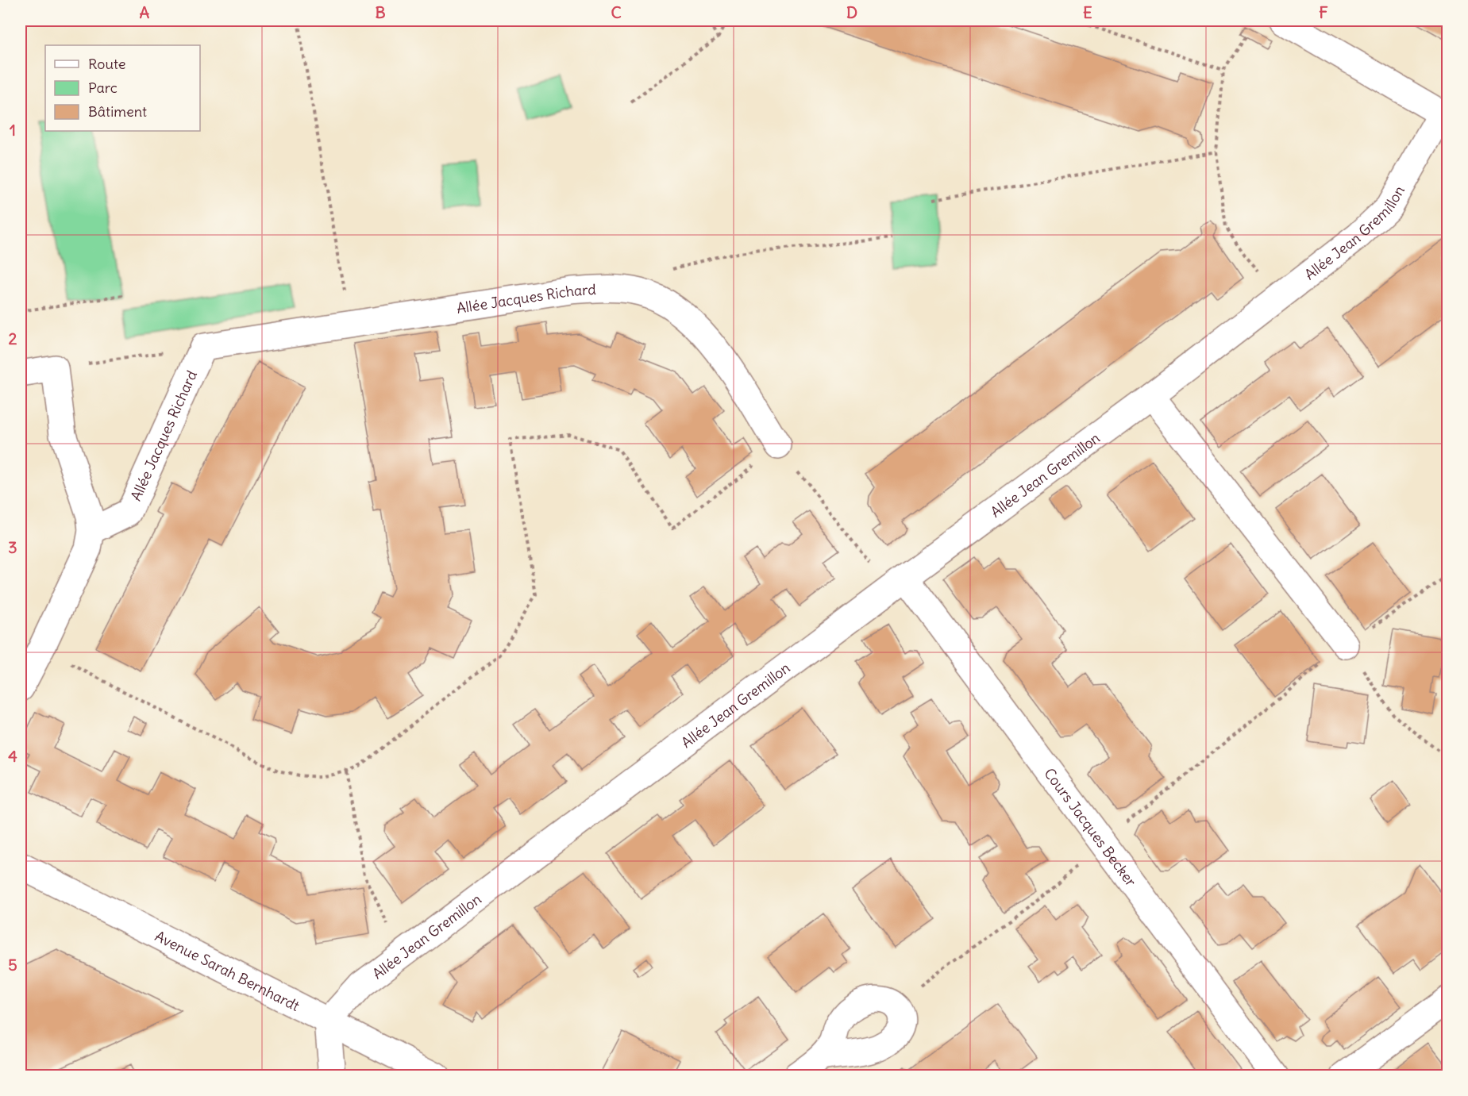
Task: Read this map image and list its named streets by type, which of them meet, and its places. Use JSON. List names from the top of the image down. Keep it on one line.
{"streets":{"street":["Allée Jean Gremillon","Allée Jacques Richard","Cours Jacques Becker","Avenue Sarah Bernhardt"]},"crossings":[["Allée Jean Gremillon","Cours Jacques Becker"],["Allée Jean Gremillon","Avenue Sarah Bernhardt"]],"legend":["Route","Parc","Bâtiment"],"grid":{"columns":["A","B","C","D","E","F"],"rows":["1","2","3","4","5"]}}
